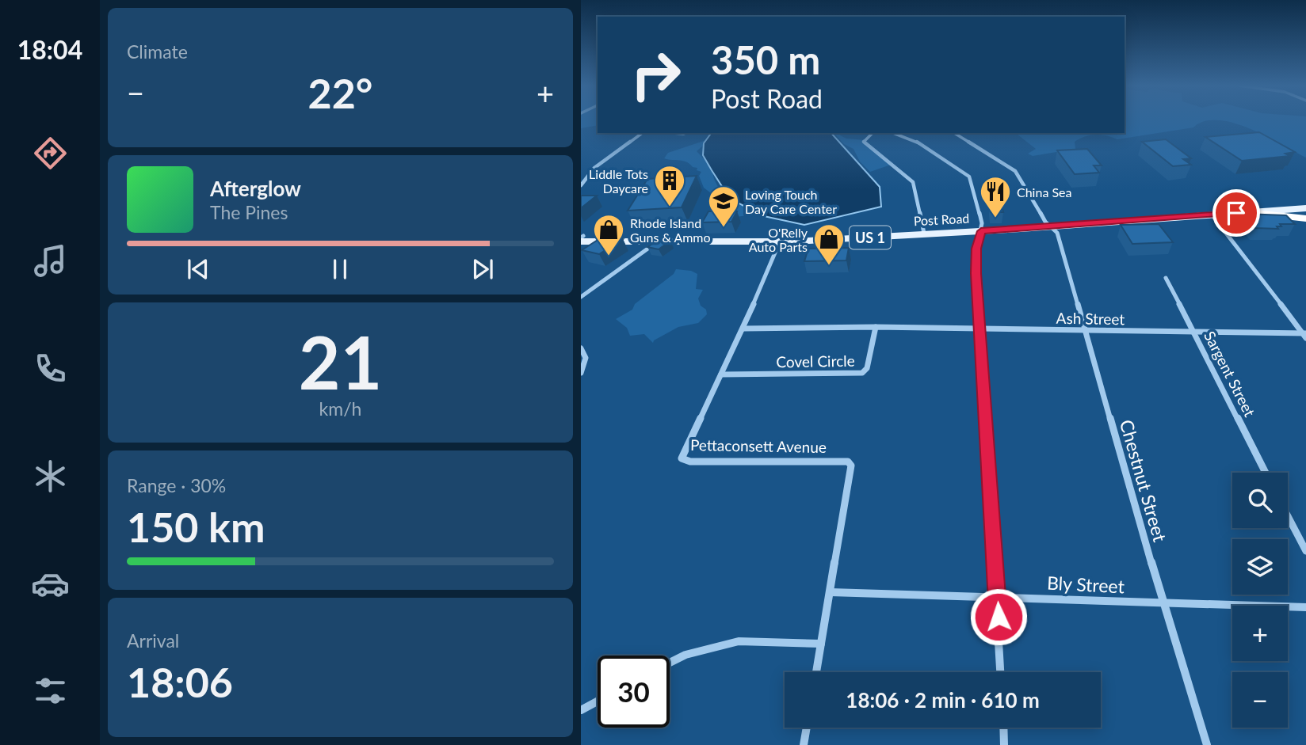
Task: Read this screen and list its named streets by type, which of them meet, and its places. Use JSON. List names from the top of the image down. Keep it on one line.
{"streets":{"main road":["Post Road","US 1"],"street":["Ash Street","Covel Circle","Sargent Street","Pettaconsett Avenue","Chestnut Street","Bly Street"]},"crossings":[["Post Road","Pettaconsett Avenue"],["Post Road","Chestnut Street"],["Ash Street","Covel Circle"],["Ash Street","Sargent Street"],["Ash Street","Chestnut Street"],["Covel Circle","Pettaconsett Avenue"],["Pettaconsett Avenue","Bly Street"],["Chestnut Street","Bly Street"]],"places":{"building":["Liddle Tots Daycare"],"restaurant":["China Sea"],"school or university":["Loving Touch Day Care Center"],"shop":["Rhode Island Guns & Ammo","O'Relly Auto Parts"]},"page":{"tabs":"18:04","tile":["Climate",["21","km/h"],["Range · 30%","150 km"],["Arrival","18:06"]],"turn":["350 m","Post Road"],"heat":["−","22°","+"],"song":["Afterglow","The Pines"],"map_buttons":["+","−"],"limit":"30","trip":"18:06 · 2 min · 610 m"}}
